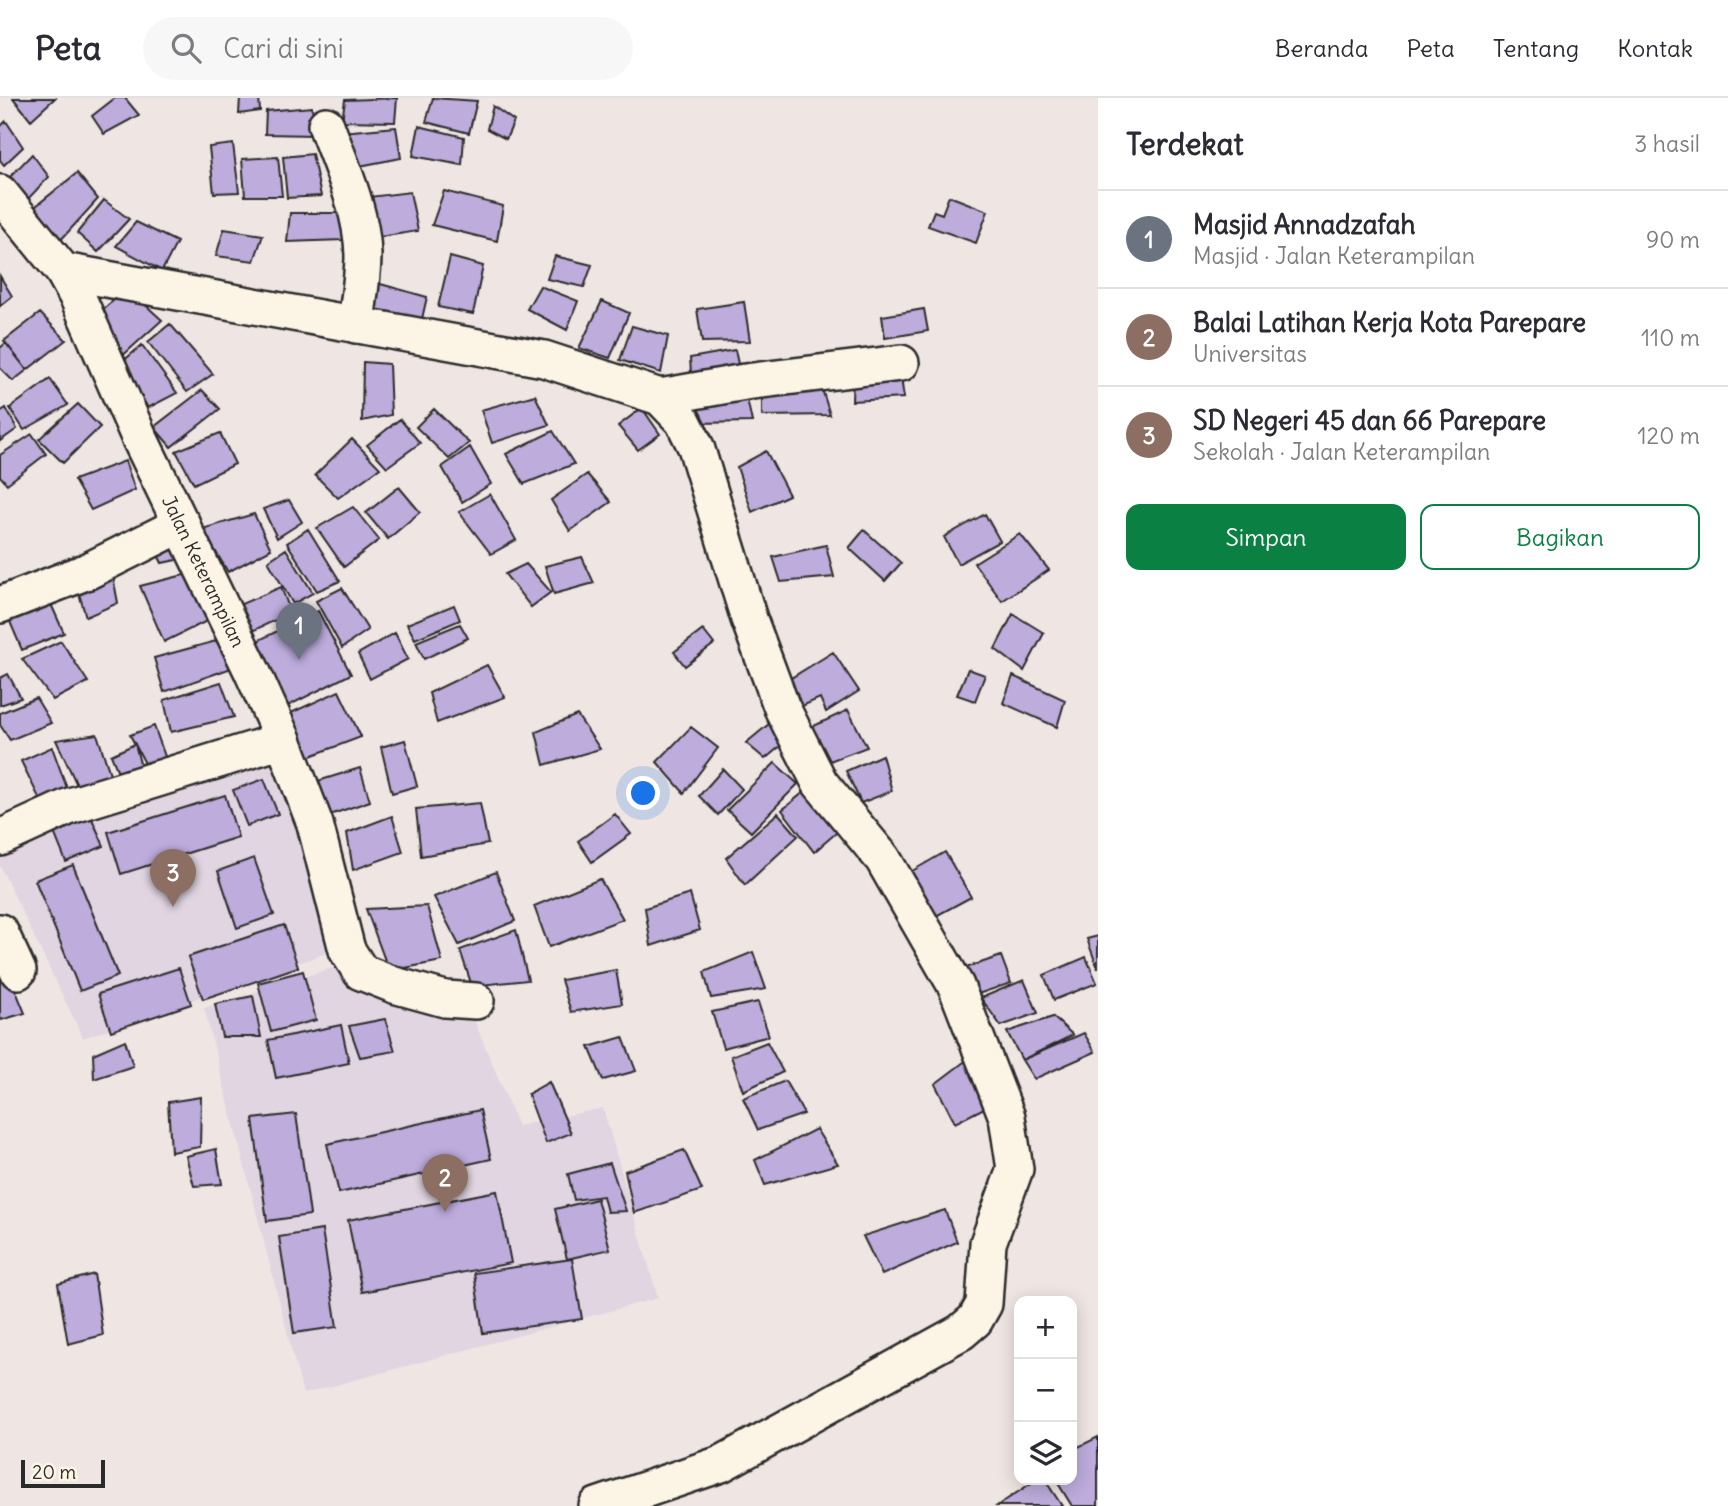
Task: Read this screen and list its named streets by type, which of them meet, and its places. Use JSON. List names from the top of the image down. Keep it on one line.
{"streets":{"street":["Jalan Keterampilan"]},"scale_bar":"20 m","page":{"header":"Peta","search":"Cari di sini","nav":["Beranda","Peta","Tentang","Kontak"],"heading":["Terdekat","3 hasil"],"list":[{"mark":"1","name":"Masjid Annadzafah","note":"Masjid · Jalan Keterampilan","value":"90 m"},{"mark":"2","name":"Balai Latihan Kerja Kota Parepare","note":"Universitas","value":"110 m"},{"mark":"3","name":"SD Negeri 45 dan 66 Parepare","note":"Sekolah · Jalan Keterampilan","value":"120 m"}],"buttons":["Simpan","Bagikan"],"pins":["1","3","2"],"map_buttons":["+","−"],"scale":"20 m"}}
